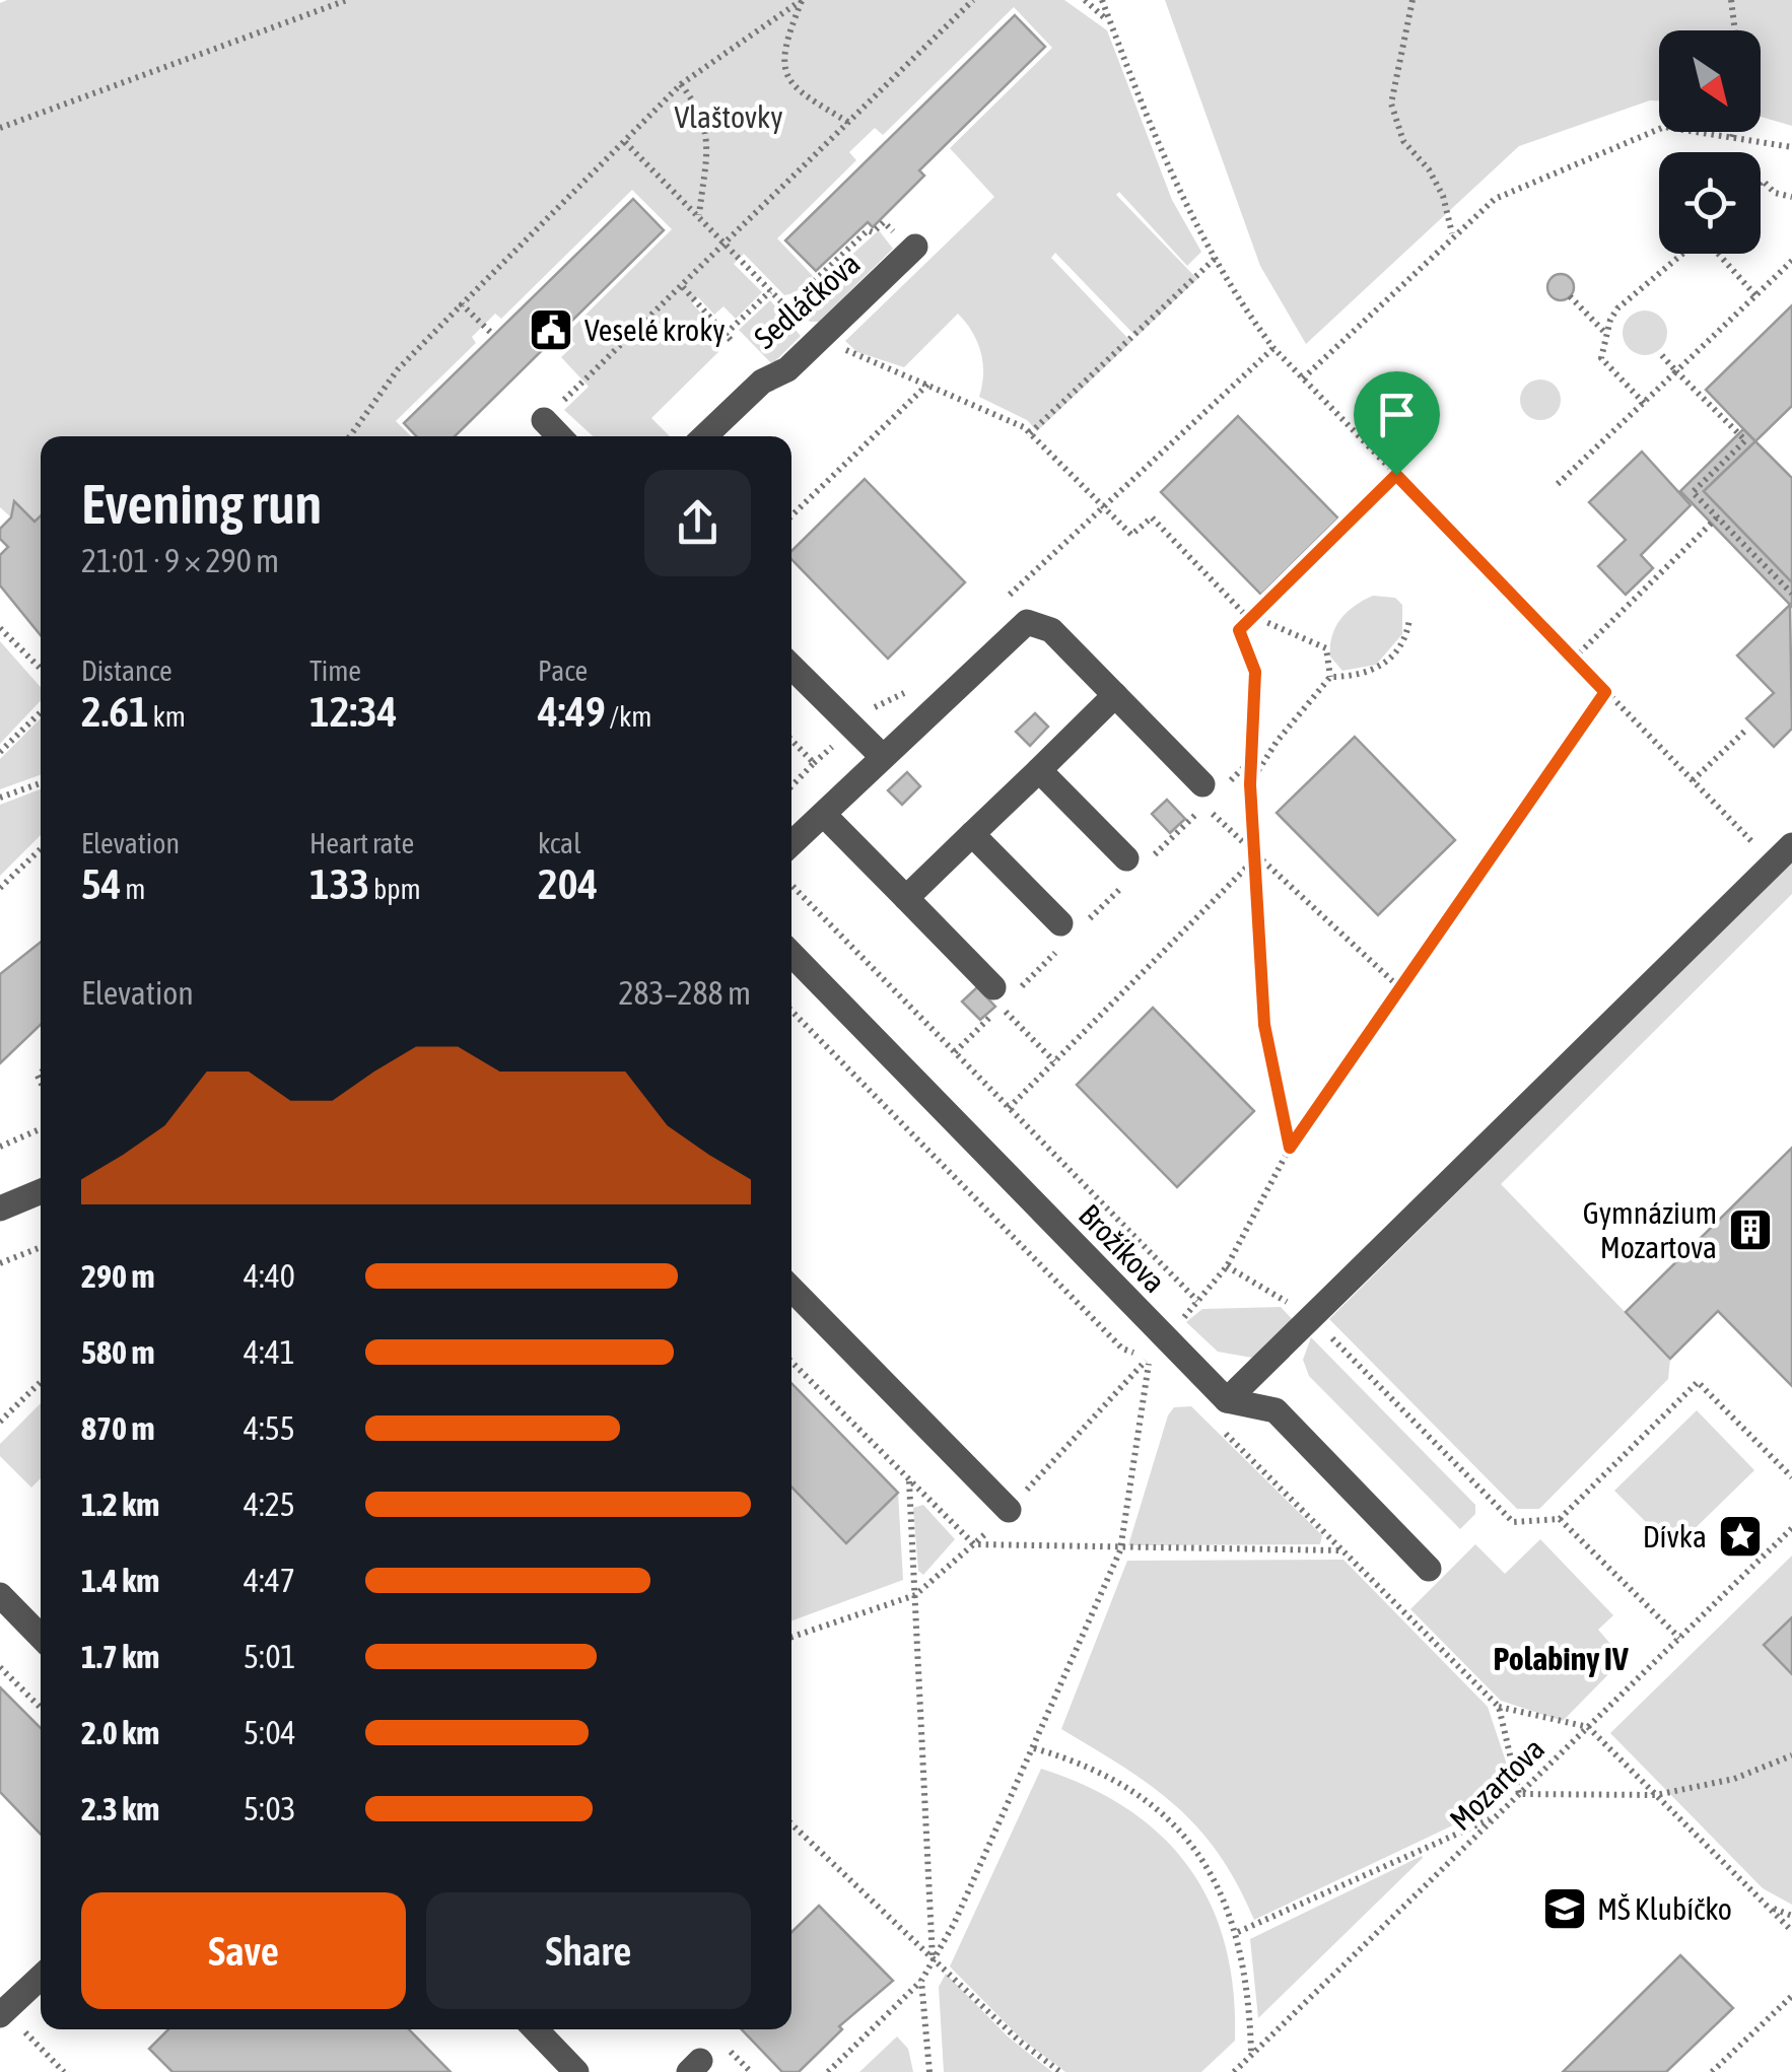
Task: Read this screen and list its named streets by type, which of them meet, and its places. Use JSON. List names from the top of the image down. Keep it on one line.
{"streets":{"street":["Sedláčkova","Brožíkova"],"path":["Mozartova"]},"districts":["Polabiny IV"],"parks":["Vlaštovky"],"places":{"public building":["Veselé kroky"],"building":["Gymnázium Mozartova"],"place":["Dívka"],"school or university":["MŠ Klubíčko"]},"north":"bottom right","page":{"heading":["Evening run","21:01 · 9 × 290 m"],"stats":[["Distance","2.61 km"],["Time","12:34"],["Pace","4:49 /km"],["Elevation","54 m"],["Heart rate","133 bpm"],["kcal","204"]],"chart":["Elevation","283–288 m"],"list":[{"name":"290 m","note":"4:40"},{"name":"580 m","note":"4:41"},{"name":"870 m","note":"4:55"},{"name":"1.2 km","note":"4:25"},{"name":"1.4 km","note":"4:47"},{"name":"1.7 km","note":"5:01"},{"name":"2.0 km","note":"5:04"},{"name":"2.3 km","note":"5:03"}],"buttons":["Save","Share"]}}
